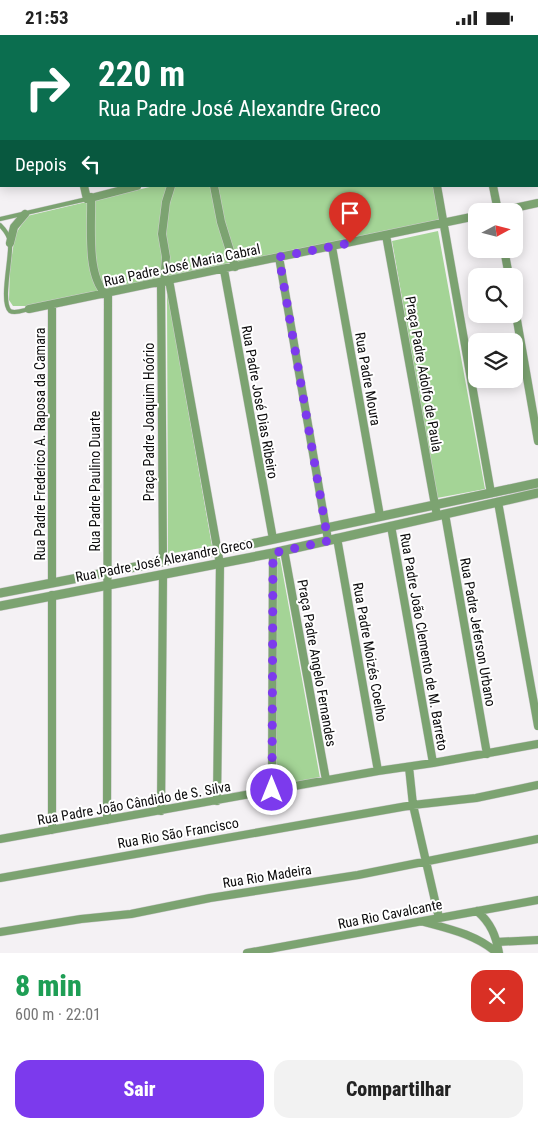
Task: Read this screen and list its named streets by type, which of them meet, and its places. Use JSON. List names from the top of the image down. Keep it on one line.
{"streets":{"street":["Rua Padre José Maria Cabral","Praça Padre Adolfo de Paula","Rua Padre Moura","Rua Padre José Dias Ribeiro","Praça Padre Joaquim Hoório","Rua Padre Frederico A. Raposa da Camara","Rua Padre Paulino Duarte","Rua Padre José Alexandre Greco","Rua Padre Jeferson Urbano","Rua Padre João Clemento de M. Barreto","Rua Padre Moizés Coelho","Praça Padre Angelo Fernandes","Rua Padre João Cândido de S. Silva","Rua Rio São Francisco","Rua Rio Madeira","Rua Rio Cavalcante"]},"crossings":[["Rua Padre José Maria Cabral","Praça Padre Adolfo de Paula"],["Rua Padre José Maria Cabral","Rua Padre Moura"],["Rua Padre José Maria Cabral","Rua Padre José Dias Ribeiro"],["Rua Padre José Maria Cabral","Praça Padre Joaquim Hoório"],["Rua Padre José Maria Cabral","Rua Padre Frederico A. Raposa da Camara"],["Rua Padre José Maria Cabral","Rua Padre Paulino Duarte"],["Rua Padre José Maria Cabral","Rua Padre Moizés Coelho"],["Praça Padre Adolfo de Paula","Rua Padre José Alexandre Greco"],["Praça Padre Adolfo de Paula","Rua Padre Jeferson Urbano"],["Rua Padre Moura","Rua Padre José Alexandre Greco"],["Rua Padre José Dias Ribeiro","Rua Padre José Alexandre Greco"],["Praça Padre Joaquim Hoório","Rua Padre José Alexandre Greco"],["Rua Padre Frederico A. Raposa da Camara","Rua Padre José Alexandre Greco"],["Rua Padre Paulino Duarte","Rua Padre José Alexandre Greco"],["Rua Padre Paulino Duarte","Rua Padre João Cândido de S. Silva"],["Rua Padre José Alexandre Greco","Rua Padre Jeferson Urbano"],["Rua Padre José Alexandre Greco","Rua Padre João Clemento de M. Barreto"],["Rua Padre José Alexandre Greco","Rua Padre Moizés Coelho"],["Rua Padre José Alexandre Greco","Praça Padre Angelo Fernandes"],["Rua Padre Jeferson Urbano","Rua Padre João Cândido de S. Silva"],["Rua Padre João Clemento de M. Barreto","Rua Padre João Cândido de S. Silva"],["Rua Padre Moizés Coelho","Rua Padre João Cândido de S. Silva"],["Praça Padre Angelo Fernandes","Rua Padre João Cândido de S. Silva"]],"north":"right","page":{"status":"21:53","turn":["220 m","Rua Padre José Alexandre Greco"],"then":"Depois","heading":["8 min","600 m · 22:01"],"buttons":["Sair","Compartilhar"]}}
